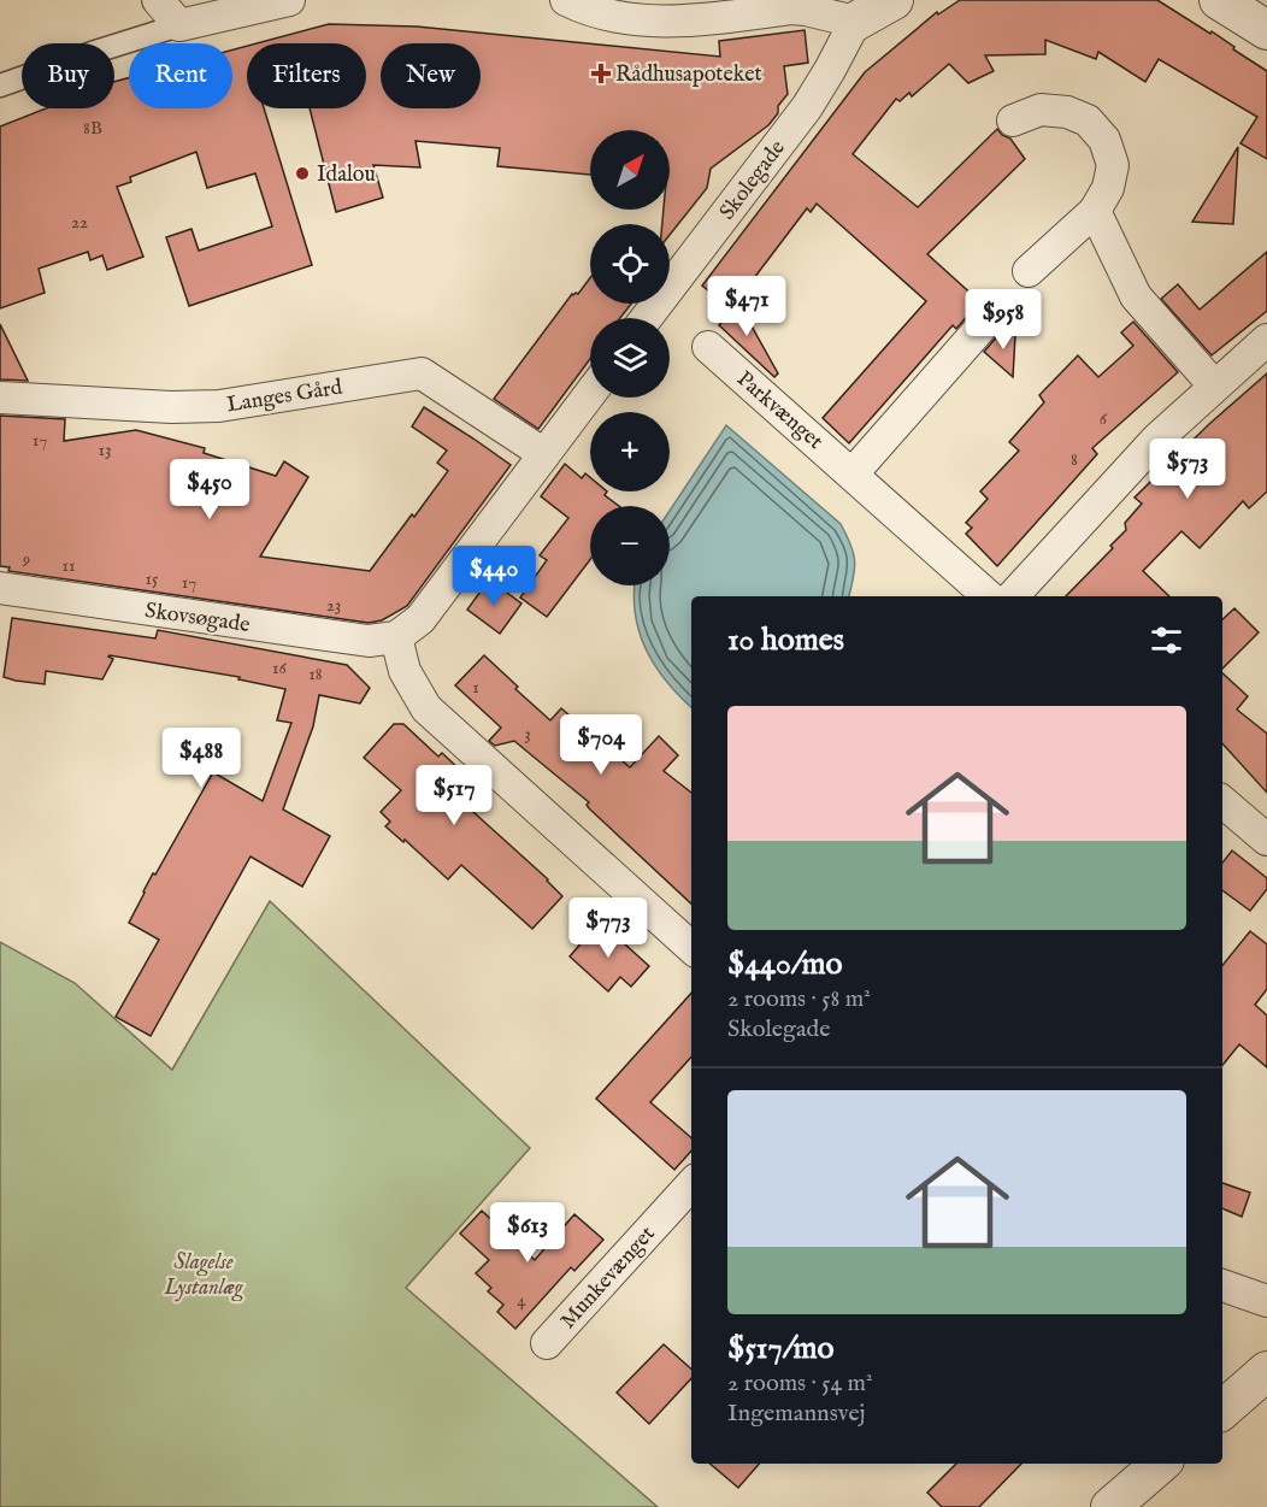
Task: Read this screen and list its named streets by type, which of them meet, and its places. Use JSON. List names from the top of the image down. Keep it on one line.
{"streets":{"street":["Skolegade","Langes Gård","Parkvænget","Skovsøgade","Munkevænget"]},"parks":["Slagelse Lystanlæg"],"places":{"health":["Rådhusapoteket"],"other":["Idalou"]},"house_numbers":["8B","22","6","17","13","8","9","11","15","17","23","16","18","1","3","4"],"north":"top right","page":{"chip":["Buy","Rent","Filters","New"],"map_buttons":["+","−"],"price":["$471","$958","$573","$450","$440","$704","$488","$517","$773","$613"],"heading":"10 homes","list":[{"name":"$440/mo","note":"2 rooms · 58 m² · Skolegade"},{"name":"$517/mo","note":"2 rooms · 54 m² · Ingemannsvej"}]}}
